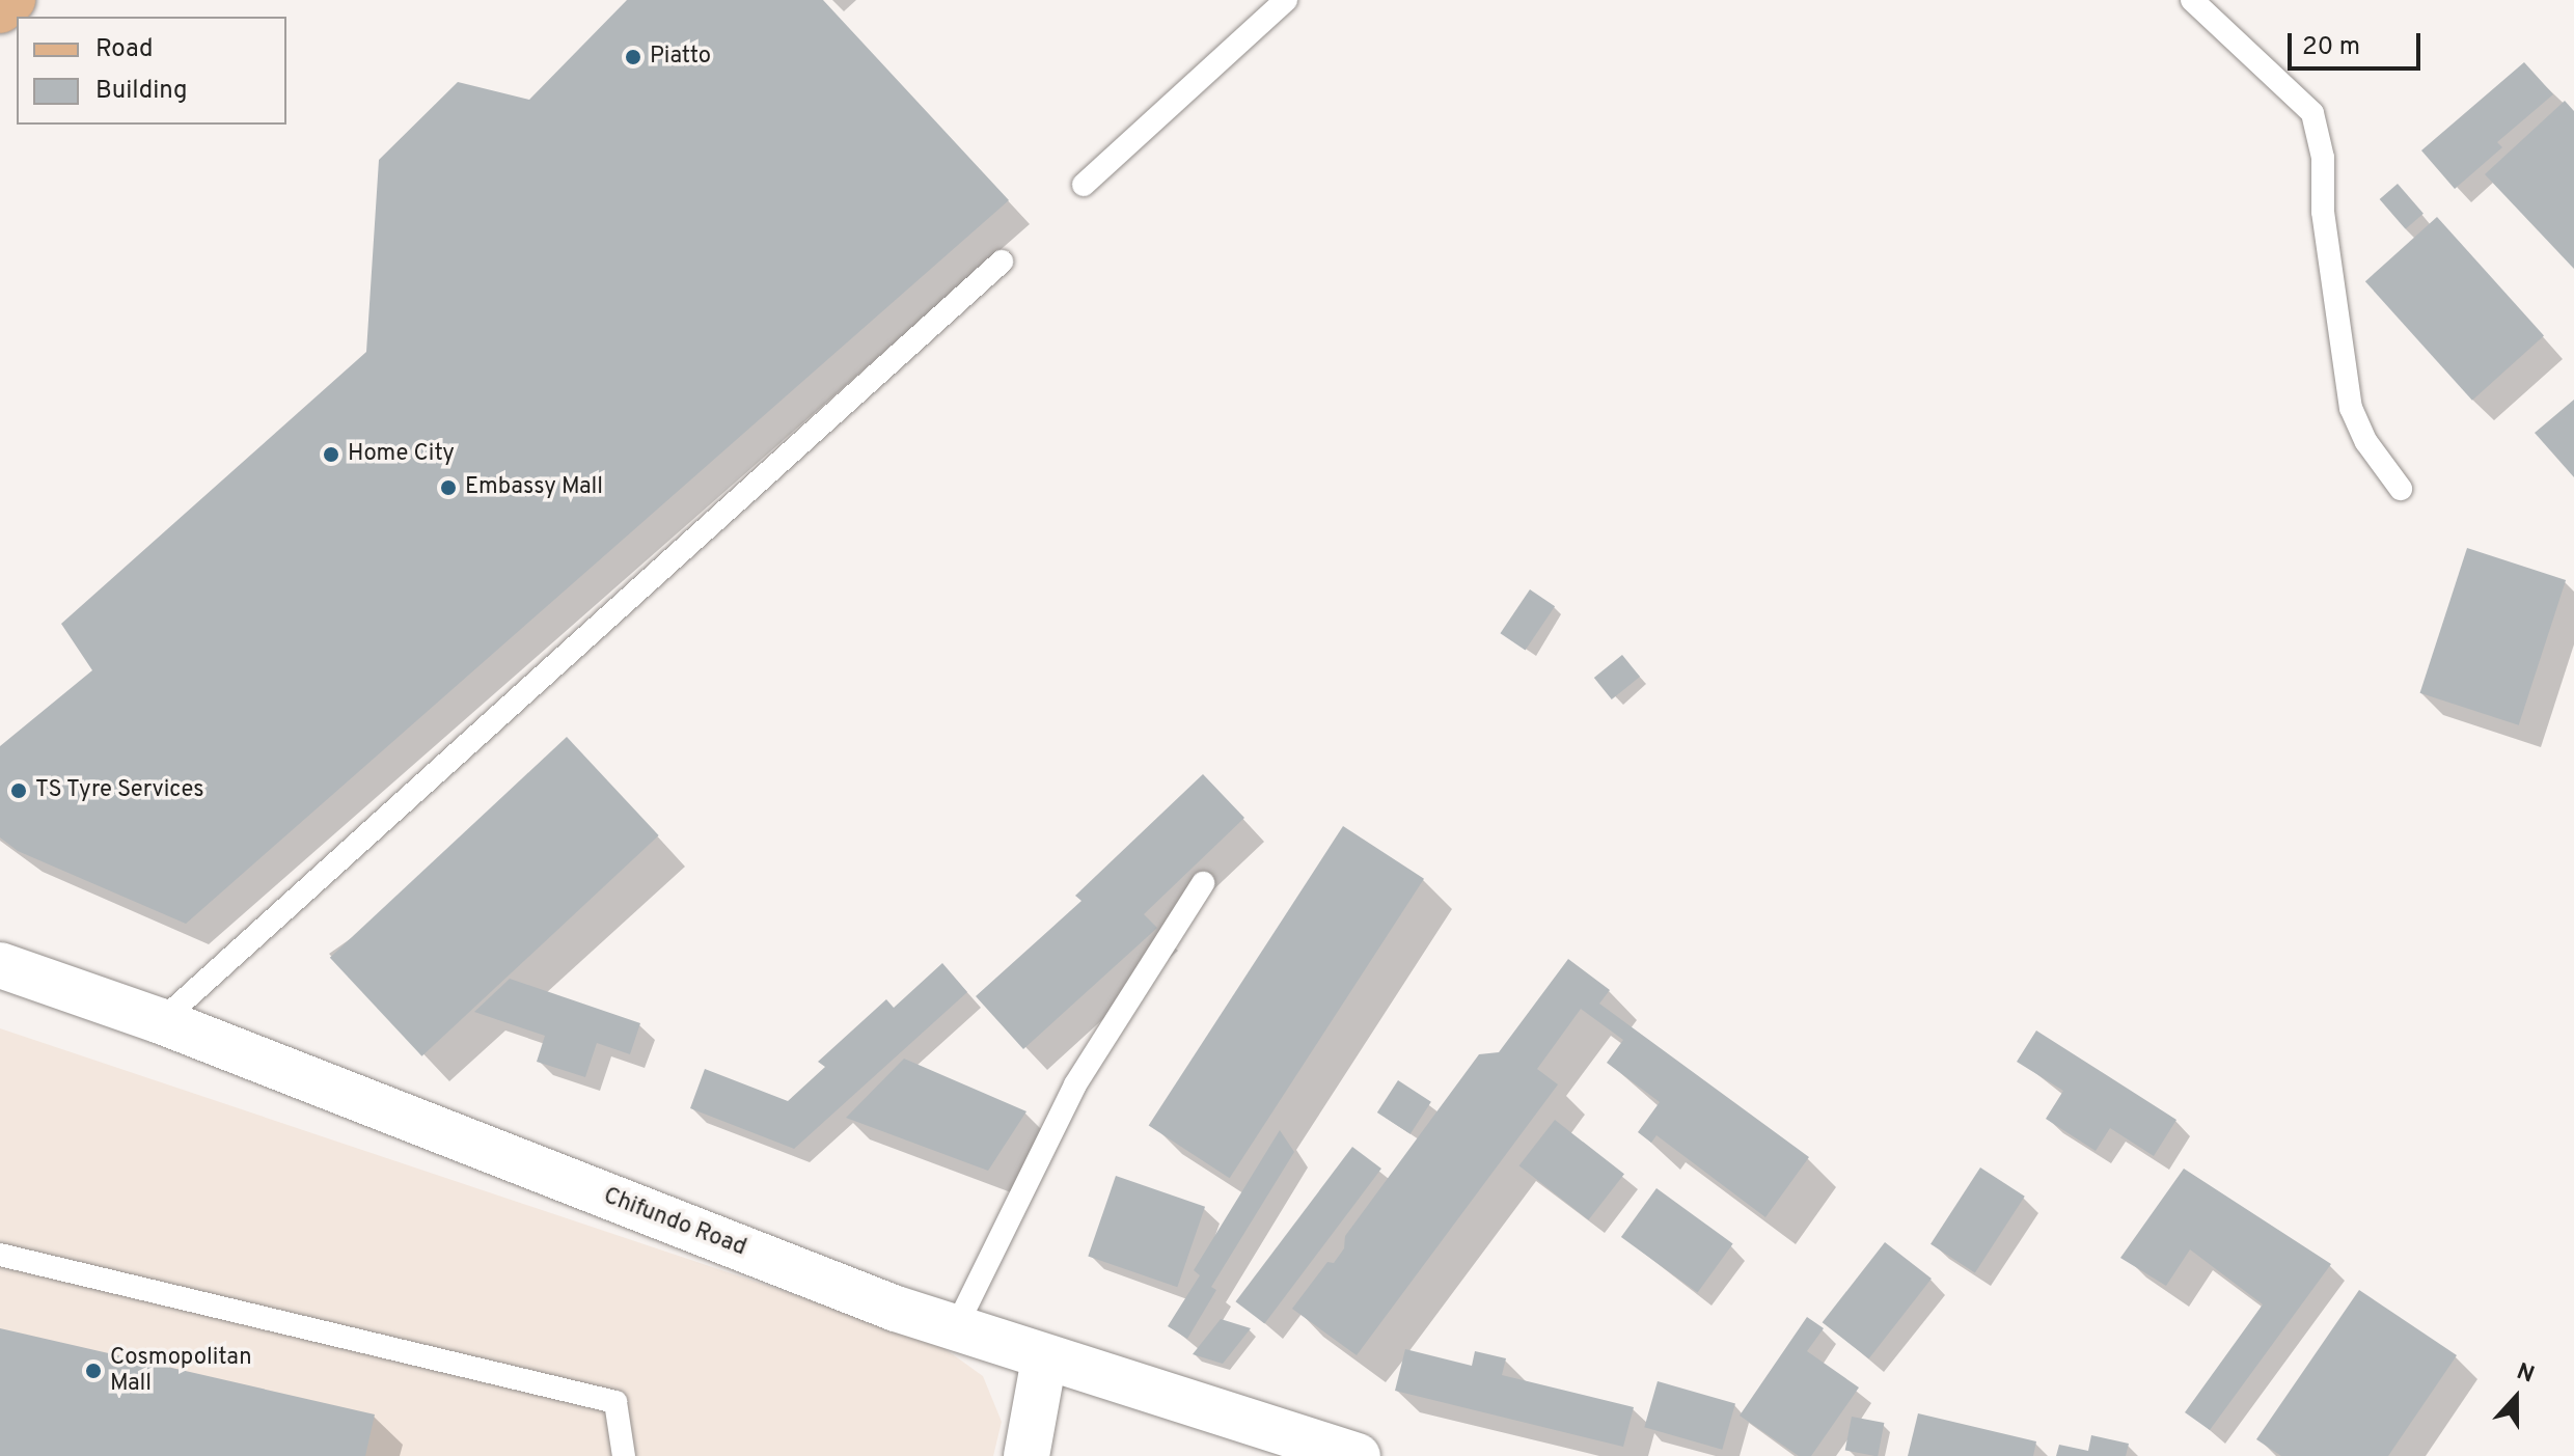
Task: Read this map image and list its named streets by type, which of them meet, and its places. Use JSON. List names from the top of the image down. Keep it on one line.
{"streets":{"street":["Chifundo Road"]},"places":["Piatto","Home City","Embassy Mall","TS Tyre Services","Cosmopolitan Mall"],"legend":["Road","Building"],"scale_bar":"20 m","north":"top"}
